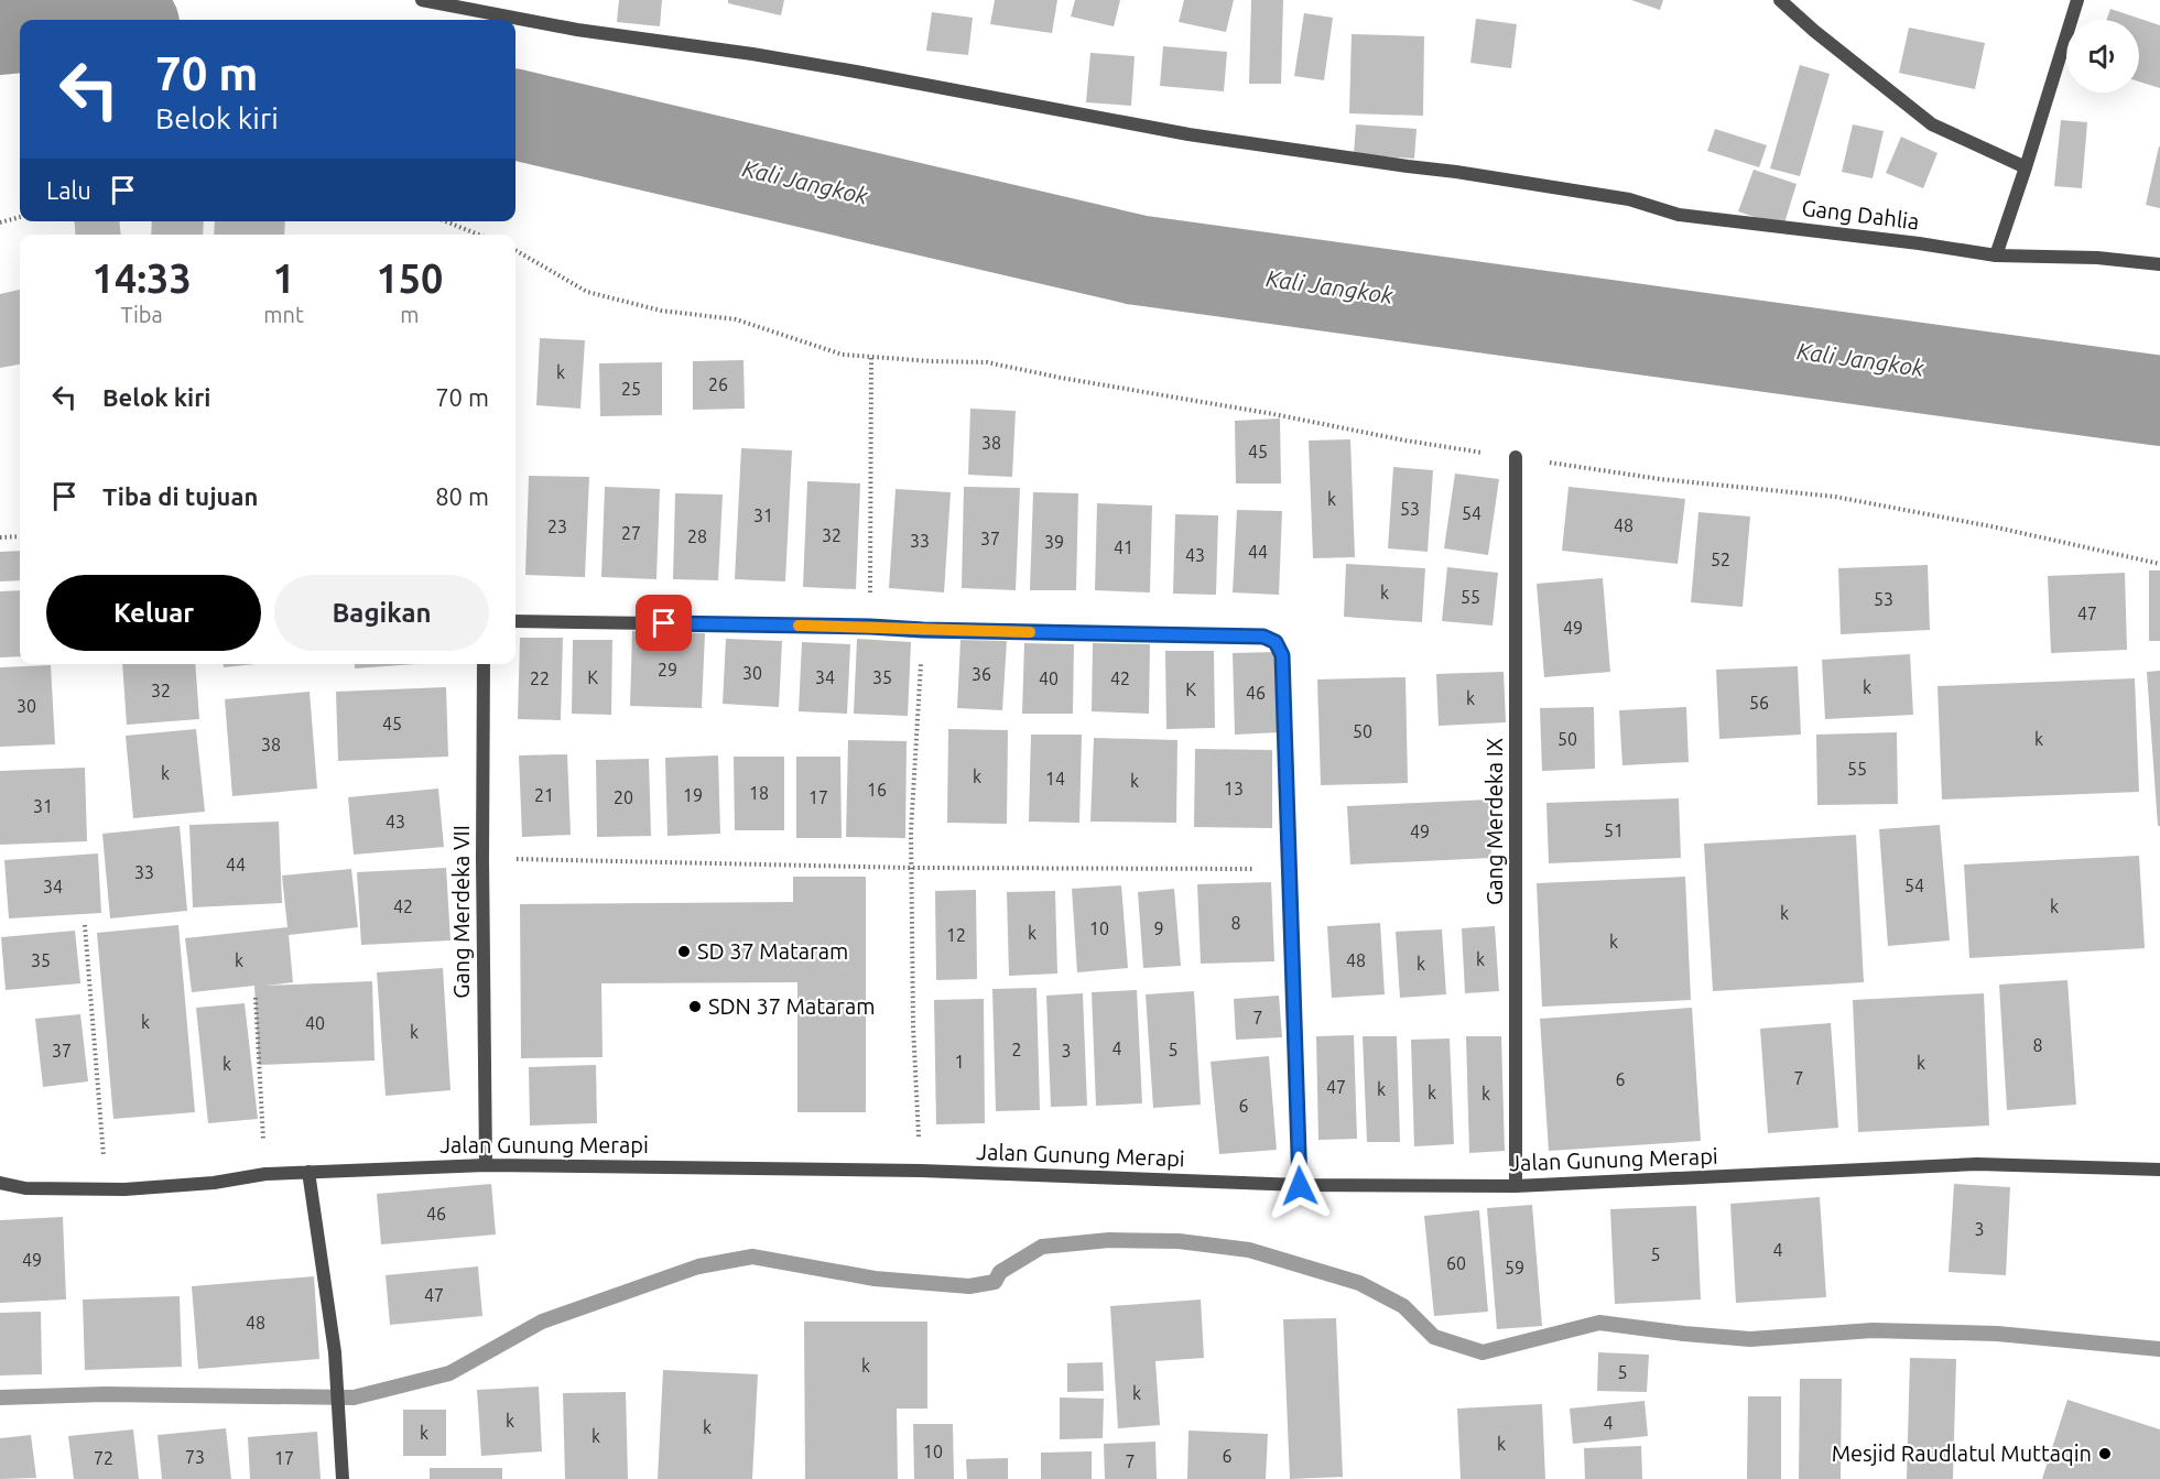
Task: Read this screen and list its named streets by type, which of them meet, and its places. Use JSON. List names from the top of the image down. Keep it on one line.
{"streets":{"street":["Gang Dahlia","Gang Merdeka IX","Gang Merdeka VII","Jalan Gunung Merapi"]},"crossings":[["Gang Merdeka IX","Jalan Gunung Merapi"],["Gang Merdeka VII","Jalan Gunung Merapi"]],"water":["Kali Jangkok"],"places":["SD 37 Mataram","SDN 37 Mataram","Mesjid Raudlatul Muttaqin"],"house_numbers":["k","26","25","38","45","k","53","54","31","48","23","27","32","28","37","33","39","41","44","43","52","k","55","53","47","49","29","30","36","K","34","35","22","40","42","k","K","32","46","k","56","30","45","50","50","k","38","55","k","k","14","k","13","16","18","21","19","20","17","31","43","51","49","44","33","54","34","42","k","k","8","10","9","k","12","k","k","35","k","48","k","7","k","40","k","8","4","2","5","37","3","1","k","k","7","6","47","k","k","k","6","46","3","4","5","49","60","59","47","48","k","5","k","k","4","k","k","k","k","10","6","73","72","17","7"],"page":{"turn":["70 m","Belok kiri"],"then":"Lalu","eta":["14:33","Tiba","1","mnt","150","m"],"list":[{"name":"Belok kiri","value":"70 m"},{"name":"Tiba di tujuan","value":"80 m"}],"buttons":["Keluar","Bagikan"]}}
